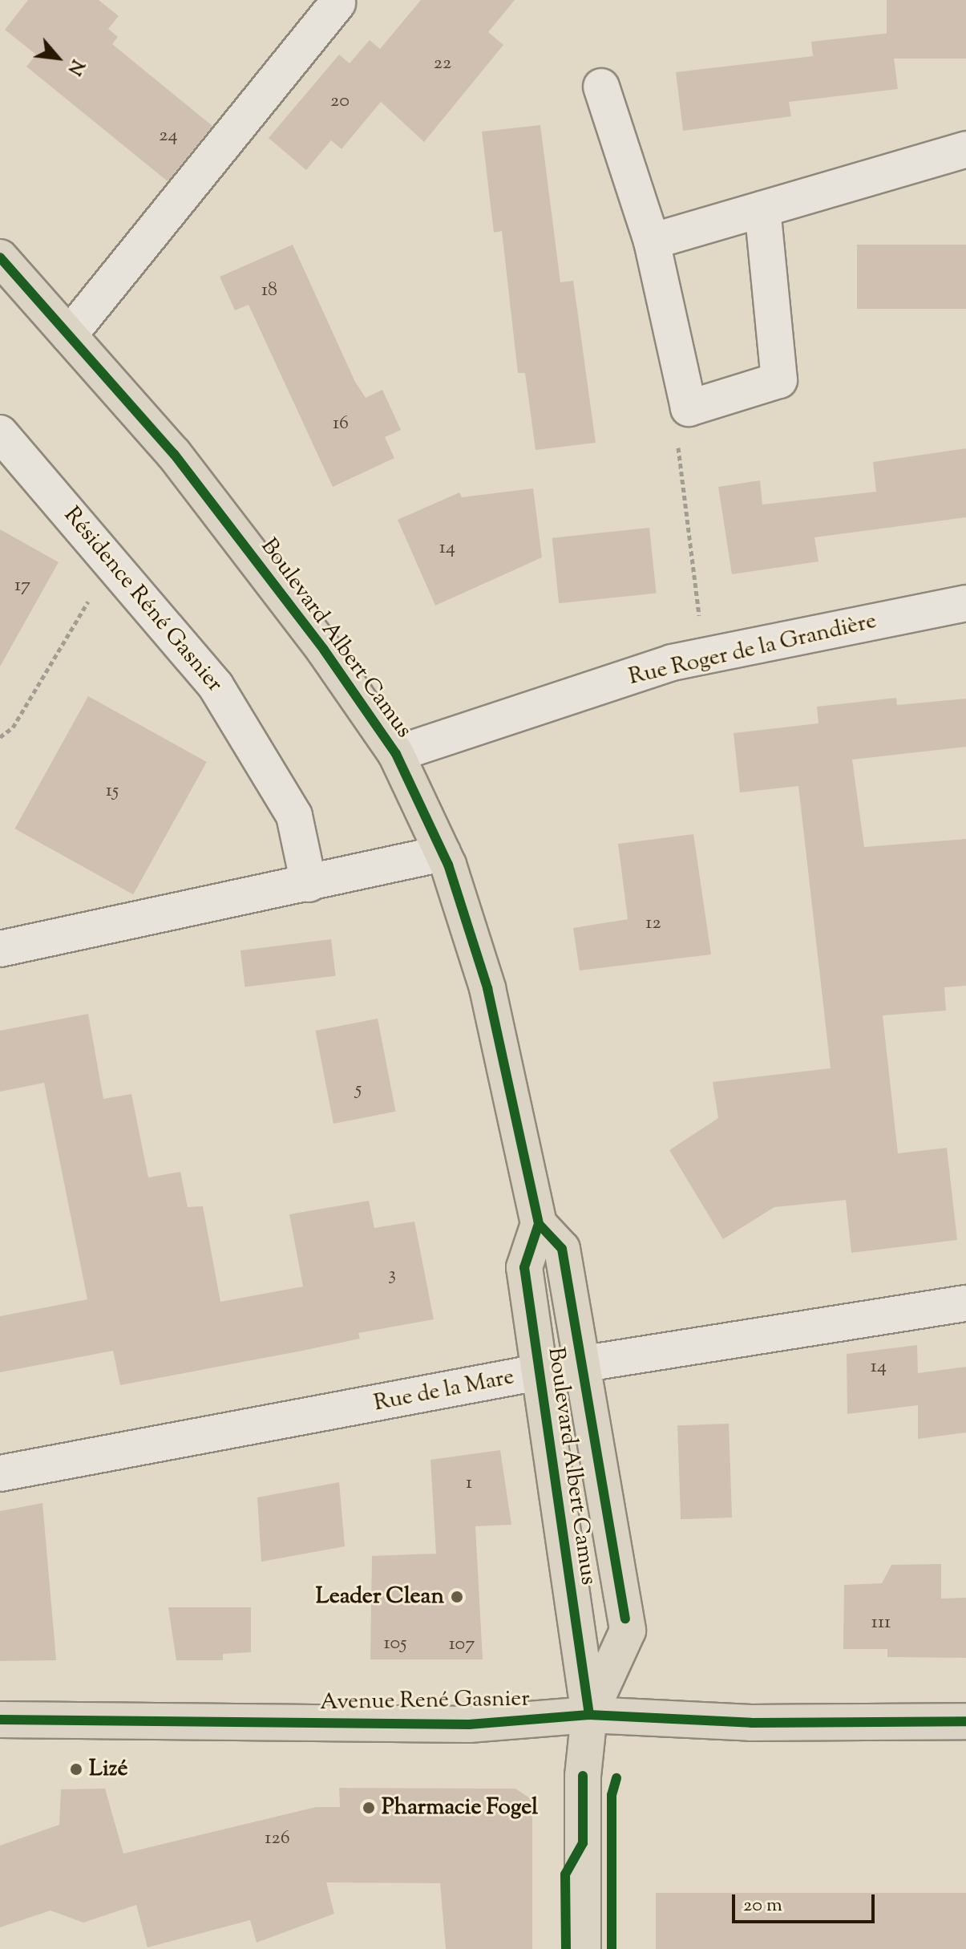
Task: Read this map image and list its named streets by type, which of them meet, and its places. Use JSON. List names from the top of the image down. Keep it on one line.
{"streets":{"main road":["Boulevard Albert Camus","Avenue René Gasnier"],"street":["Résidence Réné Gasnier","Rue Roger de la Grandière","Rue de la Mare"]},"crossings":[["Boulevard Albert Camus","Rue Roger de la Grandière"],["Boulevard Albert Camus","Rue de la Mare"],["Boulevard Albert Camus","Avenue René Gasnier"]],"places":["Leader Clean","Lizé","Pharmacie Fogel"],"house_numbers":["22","20","24","18","16","14","17","15","12","5","3","14","1","111","105","107","126"],"scale_bar":"20 m","north":"bottom right"}
